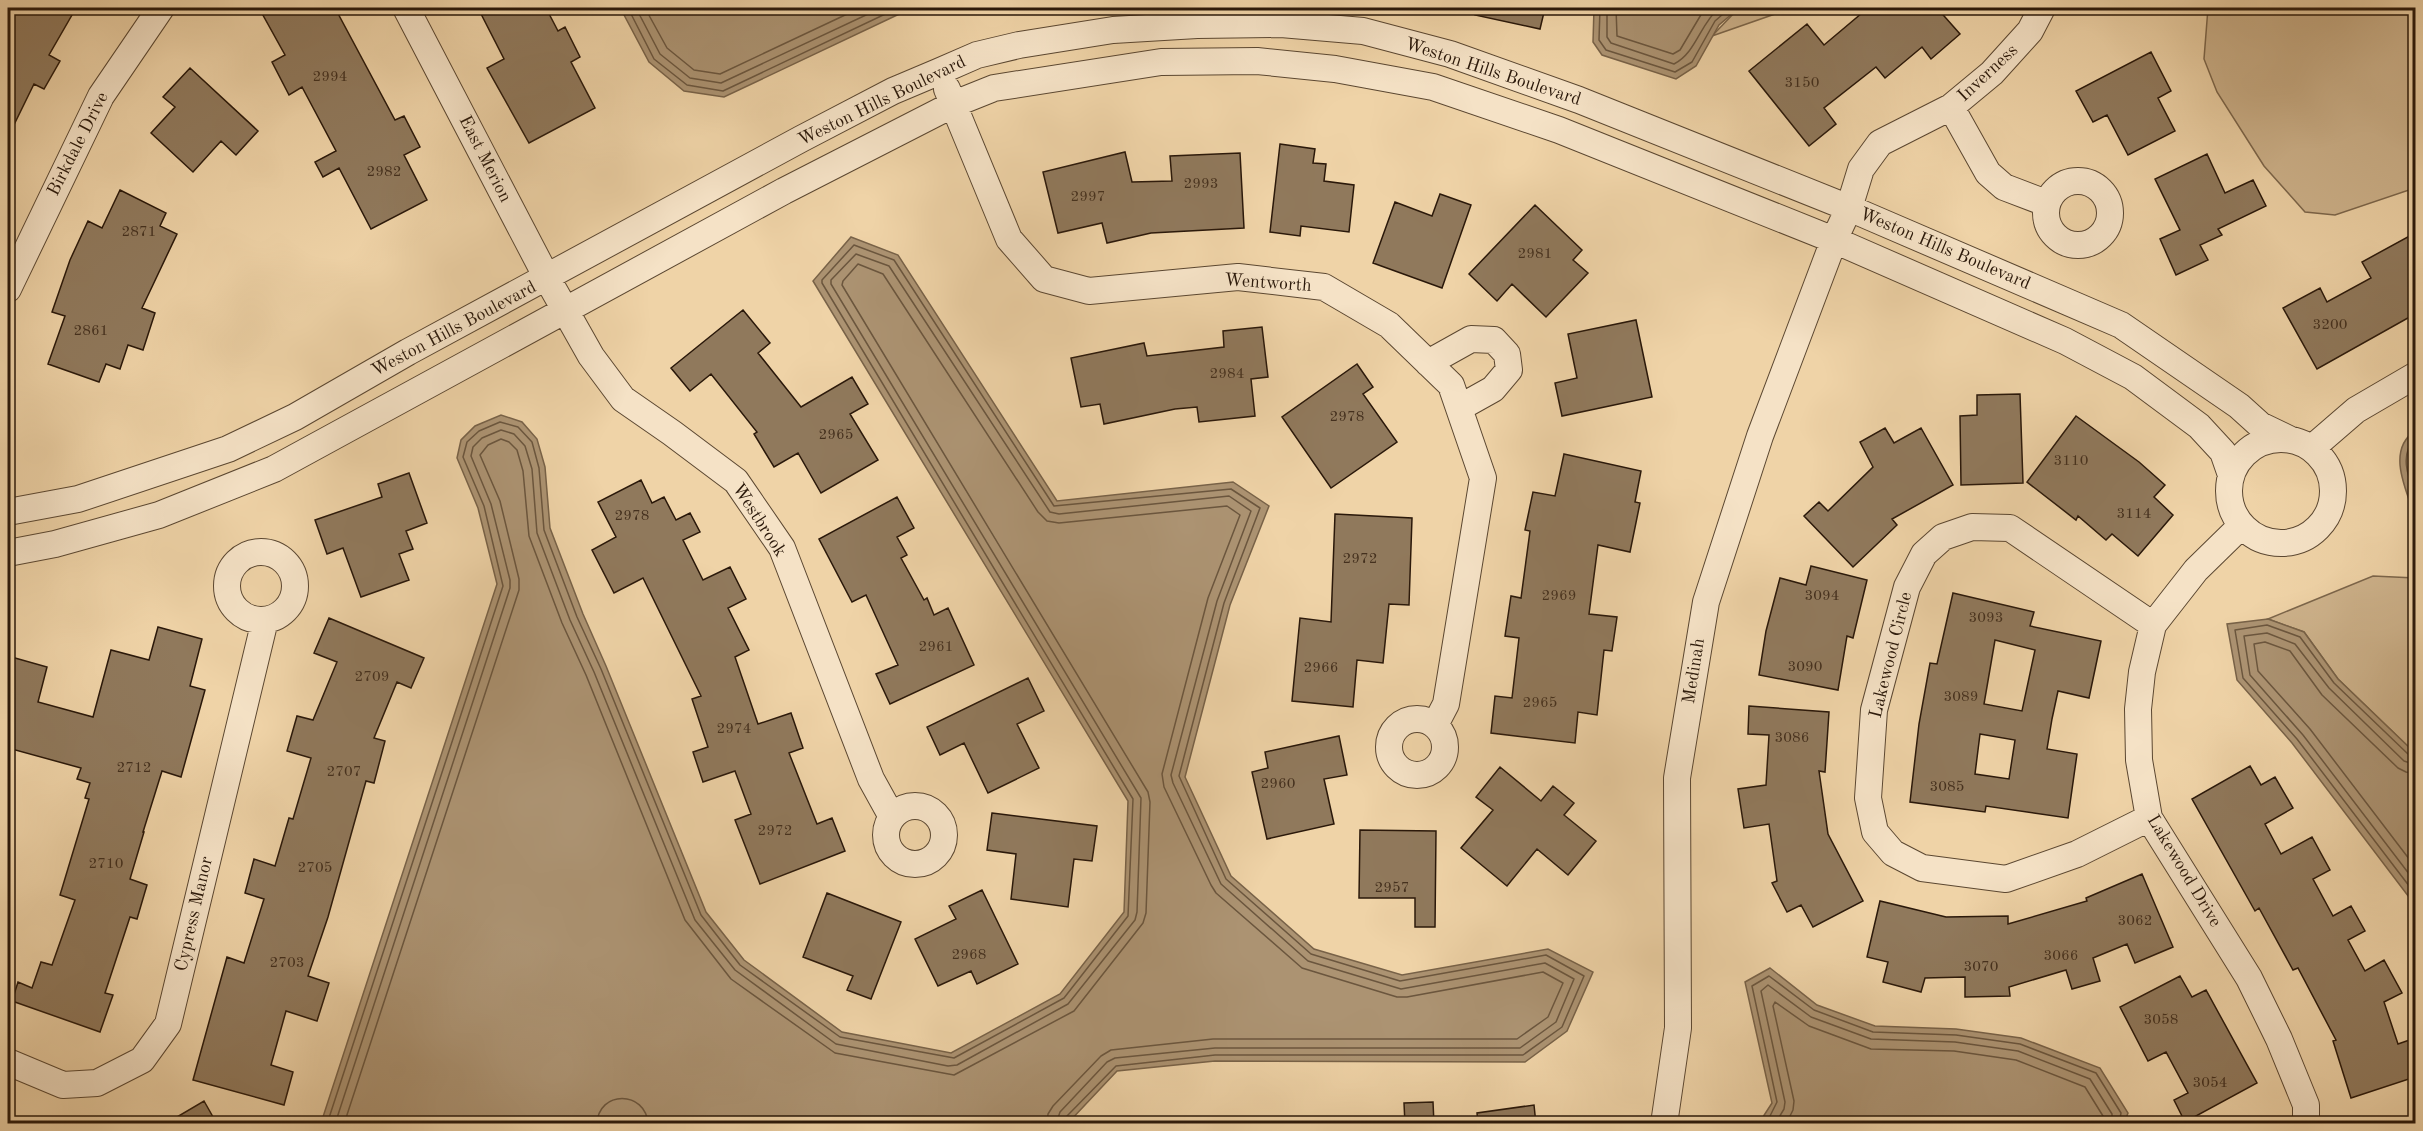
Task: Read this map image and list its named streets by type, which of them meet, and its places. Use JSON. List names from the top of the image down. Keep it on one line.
{"streets":{"street":["Weston Hills Boulevard","Inverness","Birkdale Drive","East Merion","Wentworth","Westbrook","Lakewood Circle","Medinah","Lakewood Drive","Cypress Manor"]},"crossings":[["Weston Hills Boulevard","Inverness"],["Weston Hills Boulevard","East Merion"],["Weston Hills Boulevard","Wentworth"],["Weston Hills Boulevard","Westbrook"],["Weston Hills Boulevard","Medinah"],["Weston Hills Boulevard","Lakewood Drive"],["Inverness","Medinah"],["East Merion","Westbrook"],["Lakewood Circle","Lakewood Drive"]],"house_numbers":["2994","3150","2982","2993","2997","2871","2981","3200","2861","2984","2978","2965","3110","3114","2978","2972","2969","3094","3093","2961","3090","2966","2709","3089","2965","2974","3086","2712","2707","2960","3085","2972","2710","2705","2957","3062","2968","3066","2703","3070","3058","3054"]}
